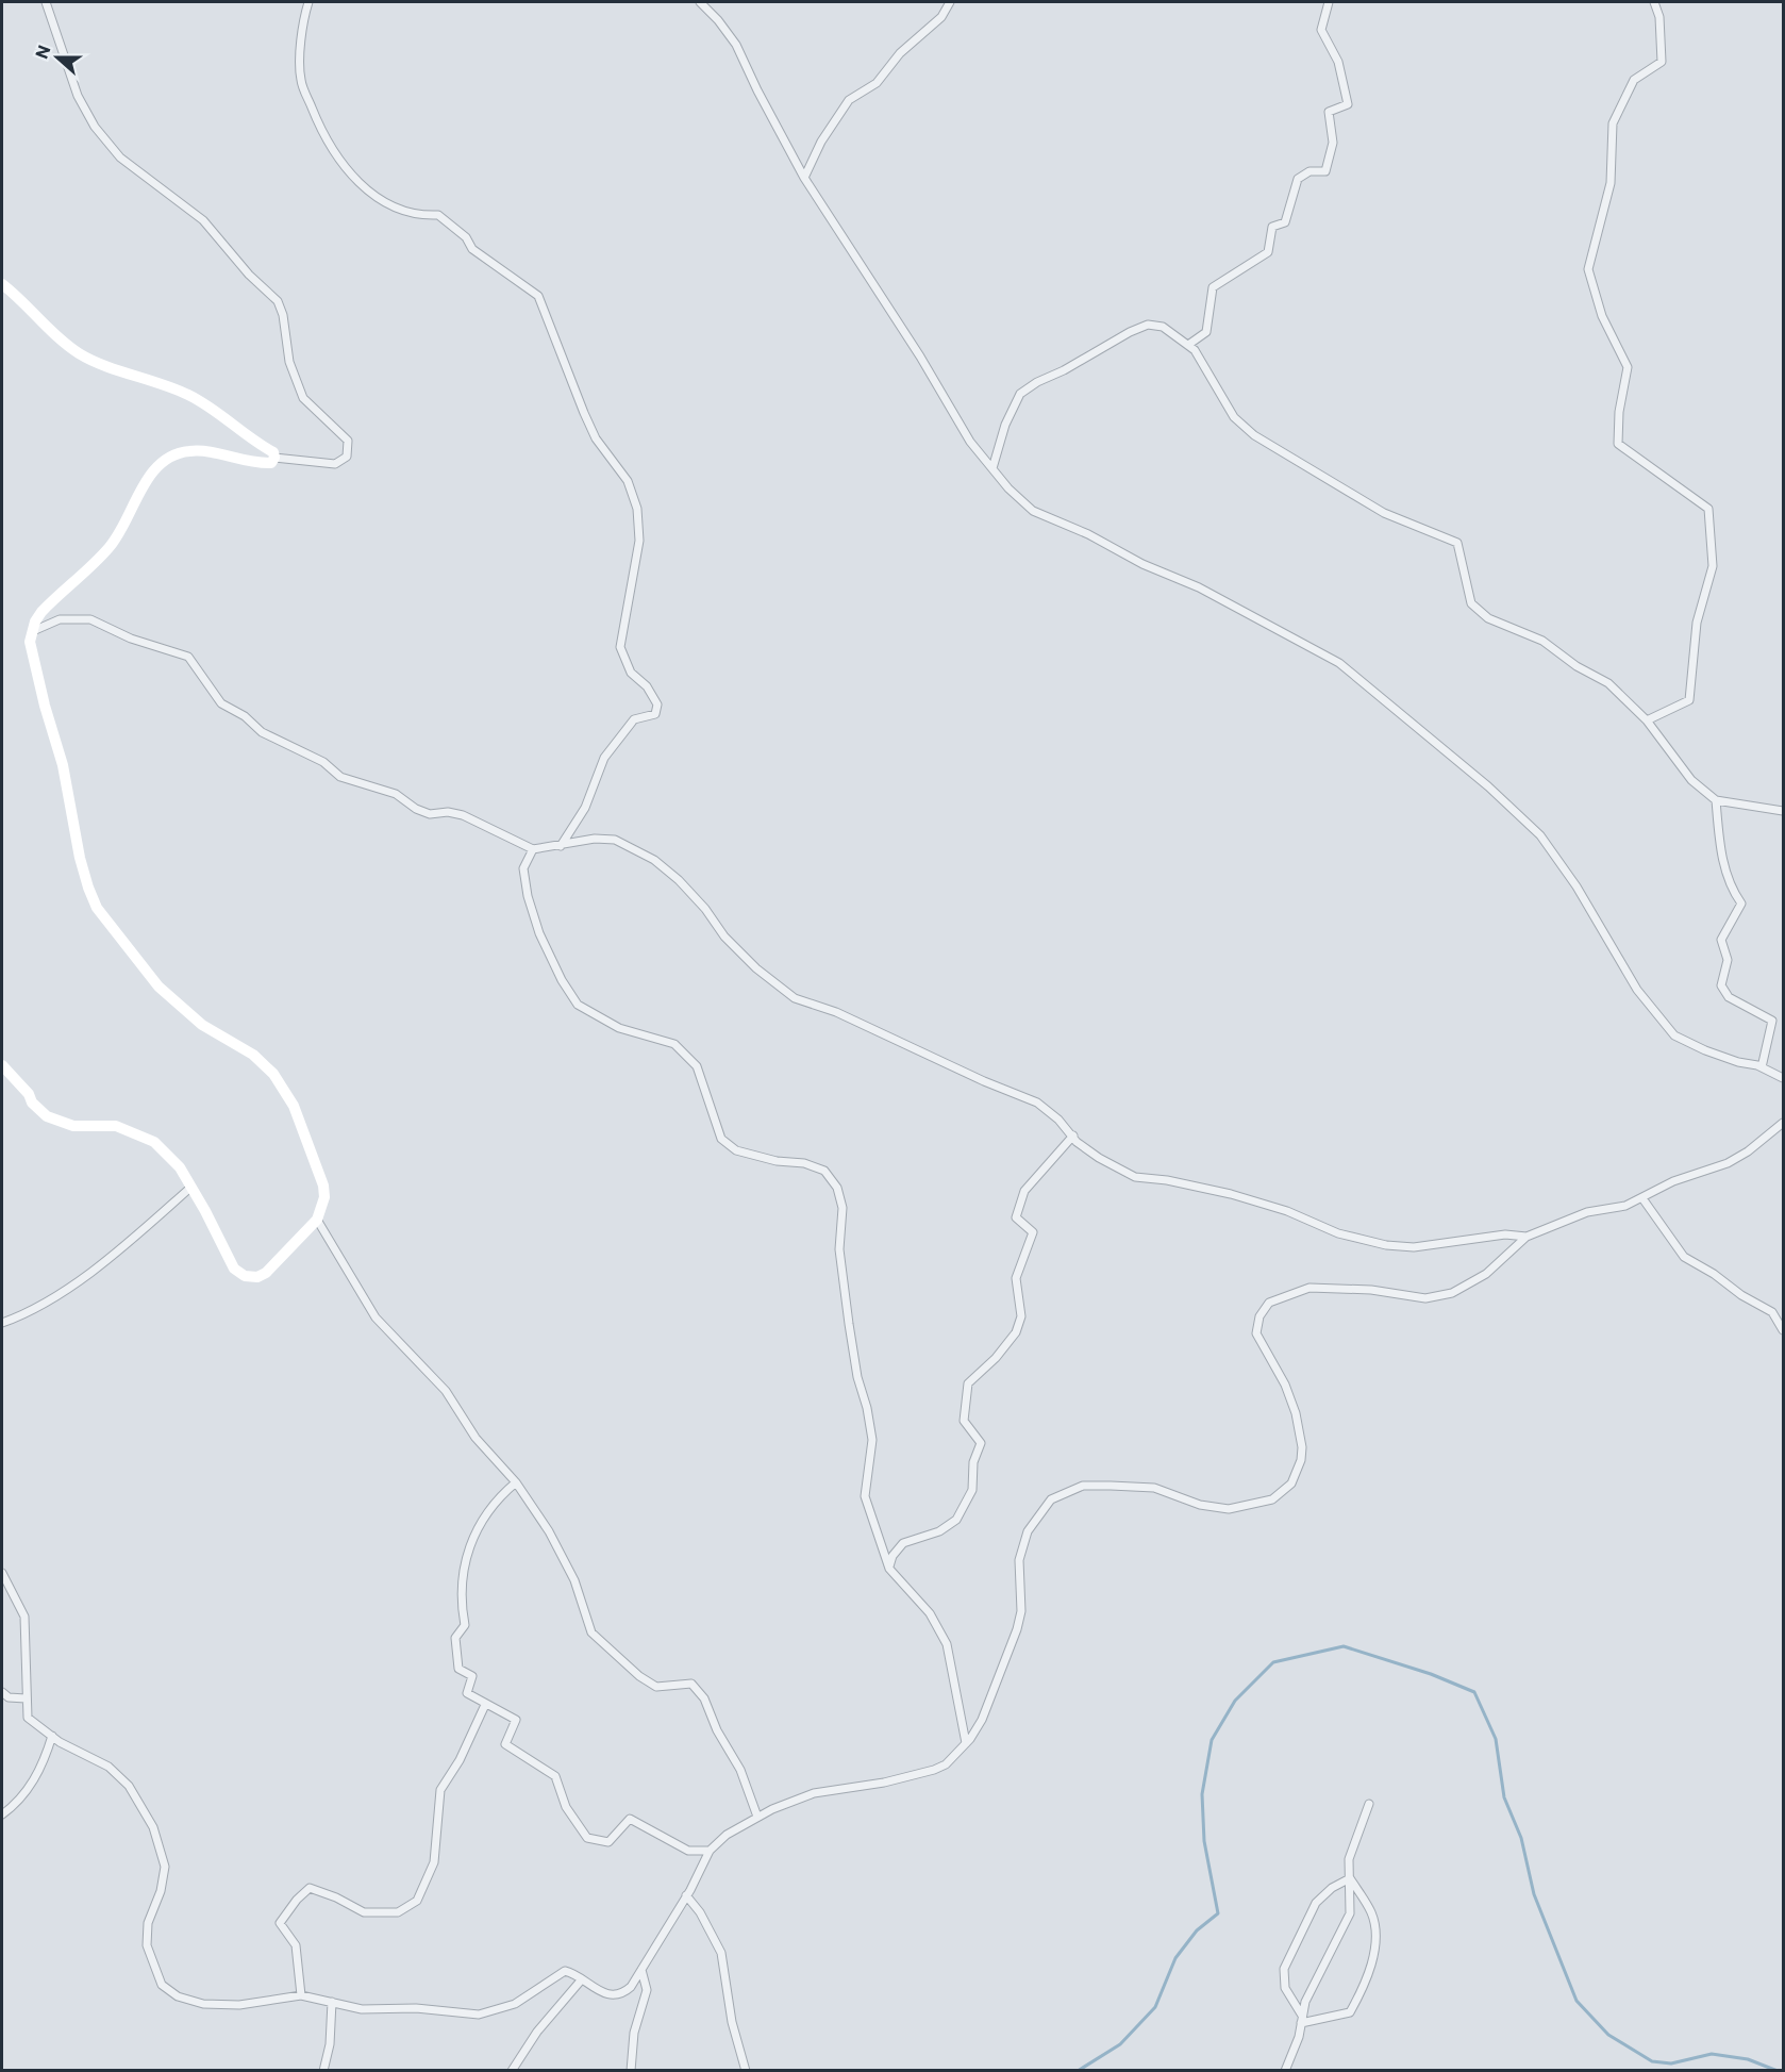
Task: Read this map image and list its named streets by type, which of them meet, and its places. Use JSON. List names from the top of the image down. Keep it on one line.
{"north":"left"}
